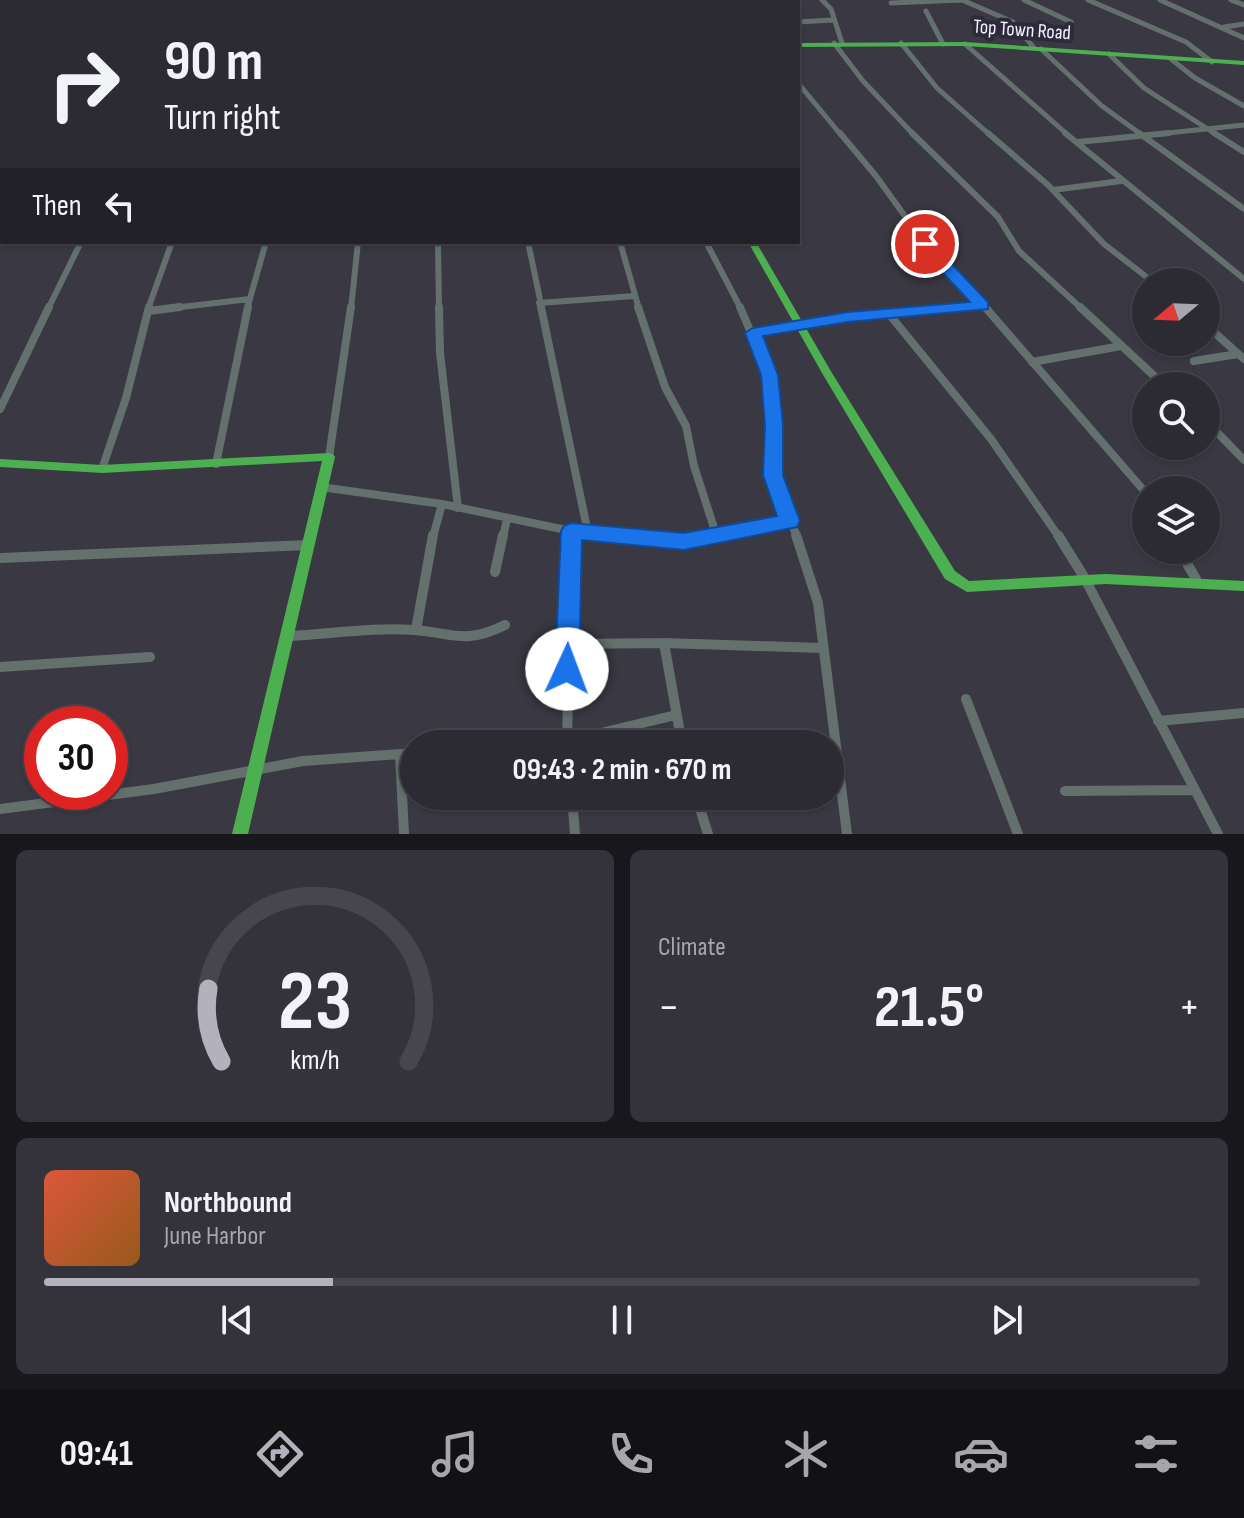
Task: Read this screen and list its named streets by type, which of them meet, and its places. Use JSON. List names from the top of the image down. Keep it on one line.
{"streets":{"street":["Top Town Road"]},"north":"left","page":{"turn":["90 m","Turn right"],"then":"Then","limit":"30","trip":"09:43 · 2 min · 670 m","tile":"Climate","heat":["−","21.5°","+"],"song":["Northbound","June Harbor"],"tabs":"09:41","gauge":["23","km/h"]}}
